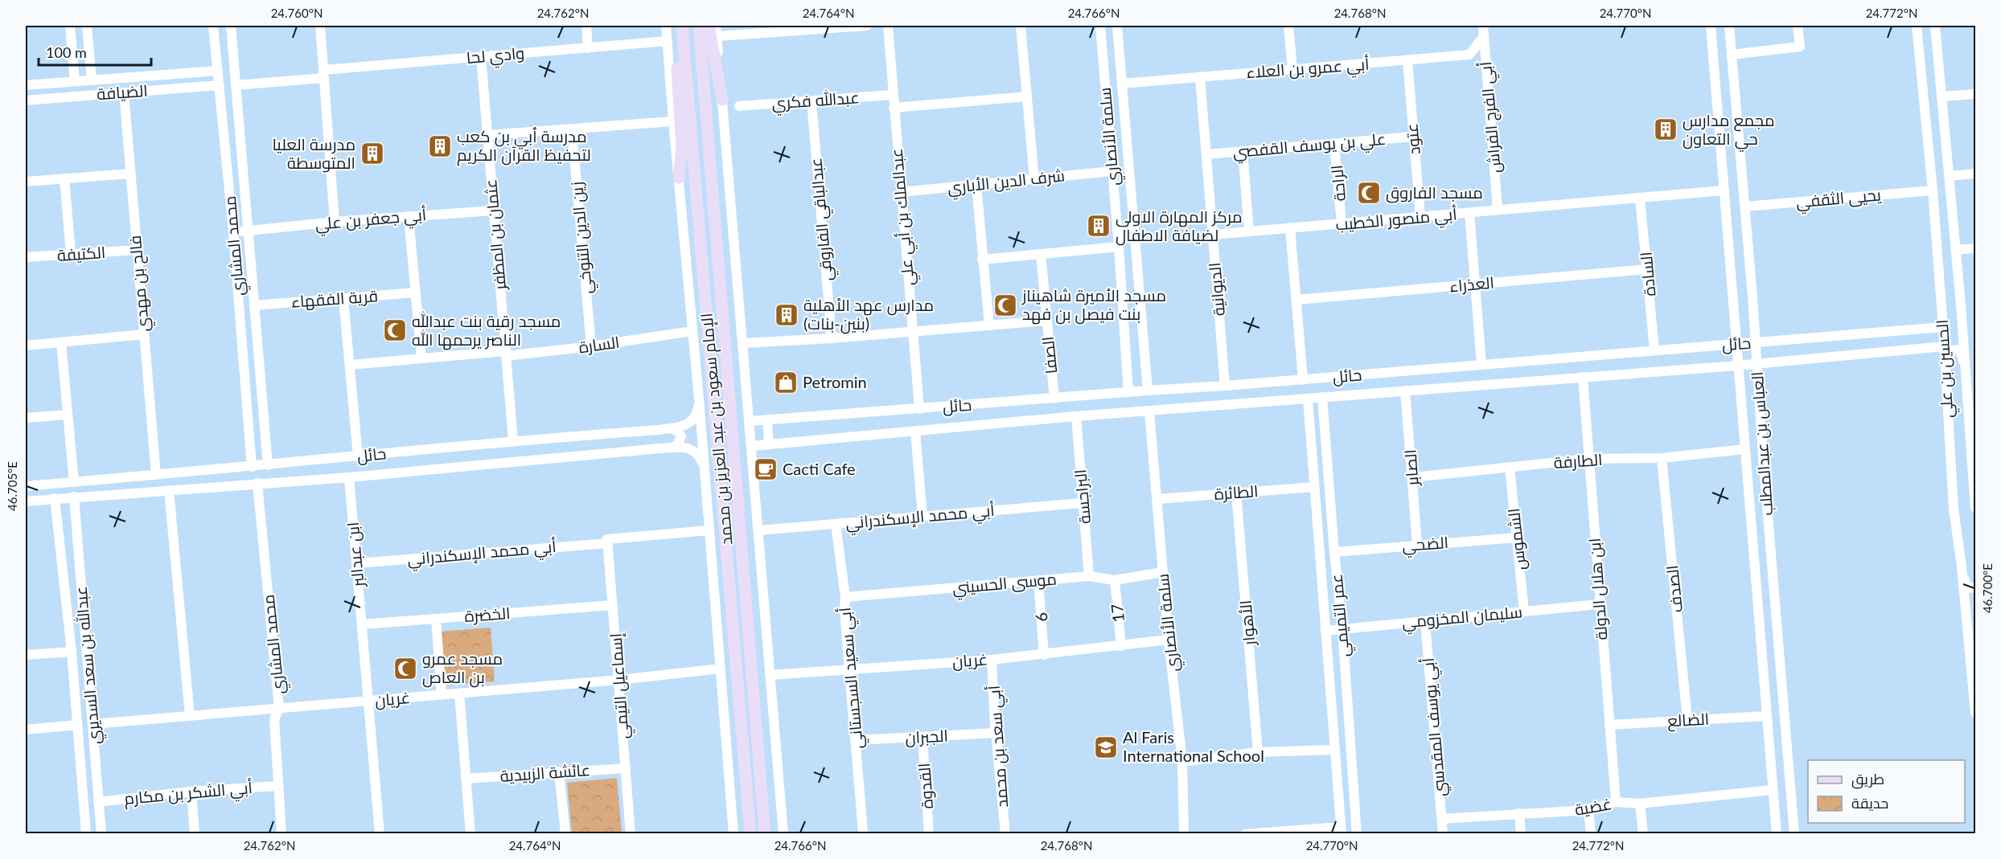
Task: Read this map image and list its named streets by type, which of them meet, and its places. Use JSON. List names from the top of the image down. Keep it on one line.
{"streets":{"main road":["الإمام سعود بن عبد العزيز بن محمد"],"street":["وادي لحا","أبي عمرو بن العلاء","الضيافة","عبدالله فكري","أبي الفرج الفراش","سلمة الأنصاري","عتود","علي بن يوسف القفصي","شرف الدين الأباري","الراحة","يحيى الثقفي","عبدالملك بن أبي علي","أبي جعفر بن علي","عبدالباقي الفاروقي","أبي منصور الخطيب","عثمان بن المظفر","زين الدين التنوخي","محمد المشاري","الكتيفة","السادة","فالح بن مهدي","العذراء","الديوانية","قرية الفقهاء","حائل","السارة","الصفا","الحسين بن علي","العباس بن عبدالمطلب","الطارفة","الصابر","الطائرة","البراجسة","أبي محمد الإسكندراني","الشموس","الضحي","ابن عبدالبر","موسى الحسيني","ابن هلال الدولة","الصدف","17","الخضرة","عمر التميمي","6","سليمان المخزومي","الأهوار","غريان","عبدالله بن سعد السديري","أبي سعيد السجستاني","إسماعيل التيمي","الضالع","أبي يوسف المقدسي","الجبران","أبي سعد بن محمد","عائشة الزبيدية","القدوة","أبي الشكر بن مكارم","غضية"]},"crossings":[["وادي لحا","عثمان بن المظفر"],["وادي لحا","محمد المشاري"],["وادي لحا","الإمام سعود بن عبد العزيز بن محمد"],["أبي عمرو بن العلاء","أبي الفرج الفراش"],["أبي عمرو بن العلاء","سلمة الأنصاري"],["أبي عمرو بن العلاء","عتود"],["أبي عمرو بن العلاء","الديوانية"],["الضيافة","محمد المشاري"],["الضيافة","فالح بن مهدي"],["عبدالله فكري","عبدالملك بن أبي علي"],["عبدالله فكري","عبدالباقي الفاروقي"],["أبي الفرج الفراش","أبي منصور الخطيب"],["سلمة الأنصاري","شرف الدين الأباري"],["سلمة الأنصاري","حائل"],["سلمة الأنصاري","الطائرة"],["سلمة الأنصاري","موسى الحسيني"],["سلمة الأنصاري","غريان"],["عتود","علي بن يوسف القفصي"],["عتود","أبي منصور الخطيب"],["علي بن يوسف القفصي","الراحة"],["علي بن يوسف القفصي","الديوانية"],["شرف الدين الأباري","عبدالملك بن أبي علي"],["الراحة","أبي منصور الخطيب"],["يحيى الثقفي","الحسين بن علي"],["يحيى الثقفي","العباس بن عبدالمطلب"],["عبدالملك بن أبي علي","حائل"],["أبي جعفر بن علي","عثمان بن المظفر"],["أبي جعفر بن علي","محمد المشاري"],["أبي منصور الخطيب","السادة"],["أبي منصور الخطيب","الديوانية"],["أبي منصور الخطيب","العباس بن عبدالمطلب"],["عثمان بن المظفر","حائل"],["عثمان بن المظفر","السارة"],["زين الدين التنوخي","السارة"],["محمد المشاري","قرية الفقهاء"],["محمد المشاري","حائل"],["محمد المشاري","غريان"],["محمد المشاري","أبي الشكر بن مكارم"],["الكتيفة","فالح بن مهدي"],["السادة","العذراء"],["السادة","حائل"],["فالح بن مهدي","حائل"],["الديوانية","حائل"],["حائل","الصفا"],["حائل","الحسين بن علي"],["حائل","الإمام سعود بن عبد العزيز بن محمد"],["حائل","العباس بن عبدالمطلب"],["حائل","الصابر"],["حائل","البراجسة"],["حائل","ابن عبدالبر"],["حائل","ابن هلال الدولة"],["حائل","عمر التميمي"],["حائل","عبدالله بن سعد السديري"],["السارة","الإمام سعود بن عبد العزيز بن محمد"],["الإمام سعود بن عبد العزيز بن محمد","أبي محمد الإسكندراني"],["الإمام سعود بن عبد العزيز بن محمد","غريان"],["العباس بن عبدالمطلب","الطارفة"],["العباس بن عبدالمطلب","الضالع"],["العباس بن عبدالمطلب","غضية"],["الطارفة","الصابر"],["الطارفة","الشموس"],["الطارفة","ابن هلال الدولة"],["الطارفة","الصدف"],["الصابر","الضحي"],["الطائرة","الأهوار"],["البراجسة","أبي محمد الإسكندراني"],["البراجسة","موسى الحسيني"],["أبي محمد الإسكندراني","ابن عبدالبر"],["أبي محمد الإسكندراني","أبي سعيد السجستاني"],["أبي محمد الإسكندراني","إسماعيل التيمي"],["الشموس","الضحي"],["الشموس","سليمان المخزومي"],["الضحي","عمر التميمي"],["ابن عبدالبر","الخضرة"],["ابن عبدالبر","غريان"],["موسى الحسيني","17"],["موسى الحسيني","6"],["موسى الحسيني","أبي سعيد السجستاني"],["ابن هلال الدولة","سليمان المخزومي"],["ابن هلال الدولة","الضالع"],["ابن هلال الدولة","غضية"],["الصدف","الضالع"],["17","غريان"],["الخضرة","إسماعيل التيمي"],["عمر التميمي","سليمان المخزومي"],["6","غريان"],["سليمان المخزومي","أبي يوسف المقدسي"],["غريان","عبدالله بن سعد السديري"],["غريان","أبي سعيد السجستاني"],["غريان","إسماعيل التيمي"],["غريان","أبي سعد بن محمد"],["عبدالله بن سعد السديري","أبي الشكر بن مكارم"],["أبي سعيد السجستاني","الجبران"],["إسماعيل التيمي","عائشة الزبيدية"],["أبي يوسف المقدسي","غضية"],["الجبران","أبي سعد بن محمد"],["الجبران","القدوة"]],"places":{"building":["مجمع مدارس حي التعاون","مدرسة أبي بن كعب لتحفيظ القرآن الكريم","مدرسة العليا المتوسطة","مركز المهارة الاولى لضيافة الاطفال","مدارس عهد الأهلية (بنين-بنات)"],"mosque":["مسجد الفاروق","مسجد الأميرة شاهيناز بنت فيصل بن فهد","مسجد رقية بنت عبدالله الناصر يرحمها الله","مسجد عمرو بن العاص"],"shop":["Petromin"],"cafe":["Cacti Cafe"],"school or university":["Al Faris International School"]},"legend":["طريق","حديقة"],"scale_bar":"100 m","coordinates":["24.760°N","24.762°N","24.764°N","24.766°N","24.768°N","24.770°N","24.772°N","46.705°E","46.700°E"]}
